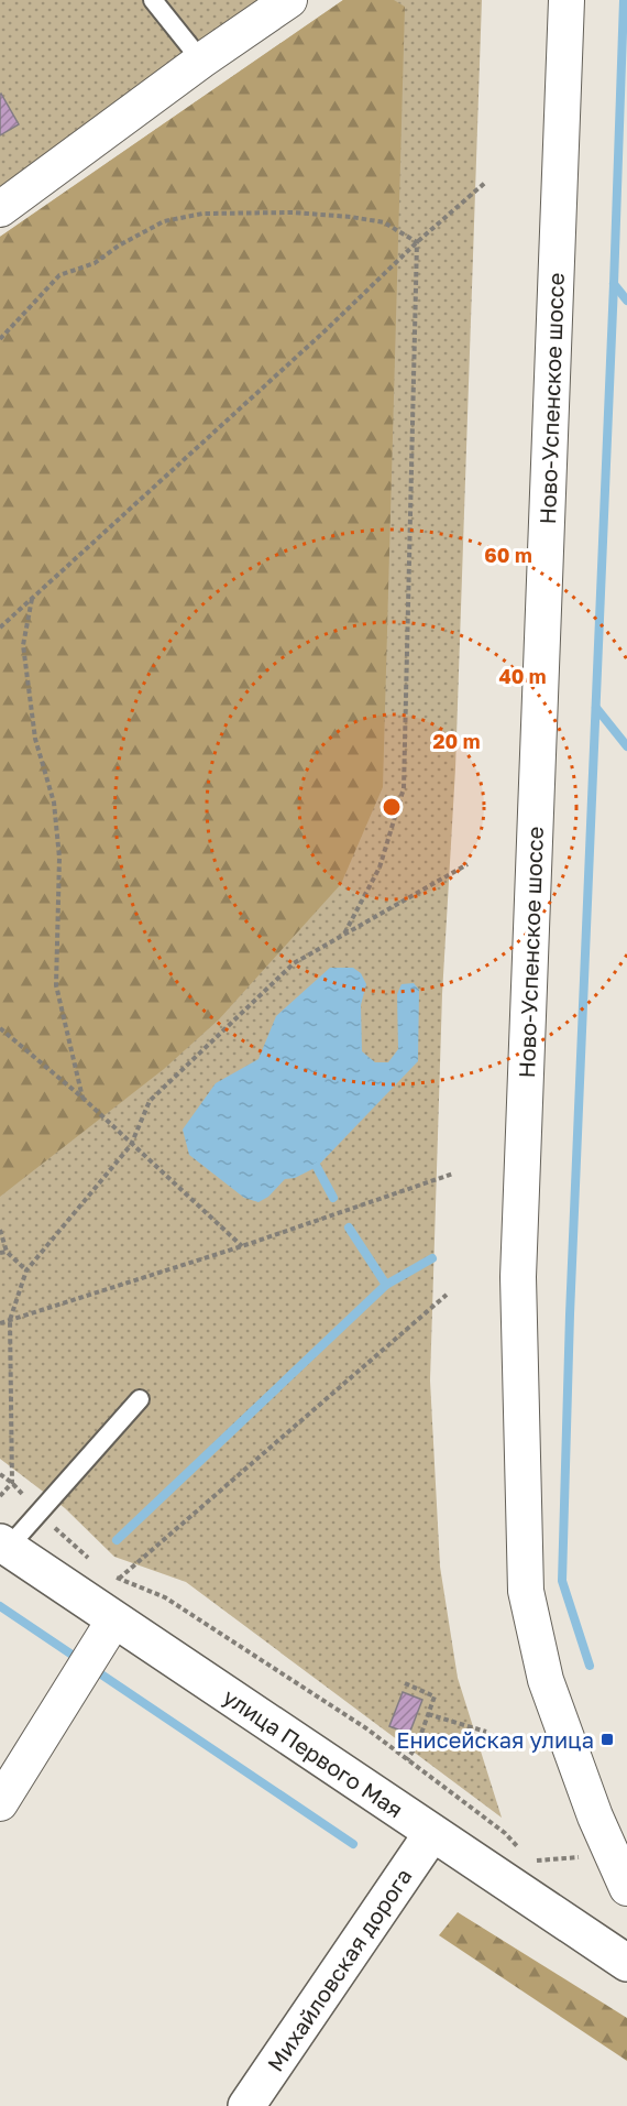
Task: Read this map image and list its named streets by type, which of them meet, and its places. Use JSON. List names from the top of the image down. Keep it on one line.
{"streets":{"street":["Ново-Успенское шоссе","улица Первого Мая","Михайловская дорога"]},"crossings":[["улица Первого Мая","Михайловская дорога"]],"places":{"transit":["Енисейская улица"]},"rings":["60 m","40 m","20 m"]}
